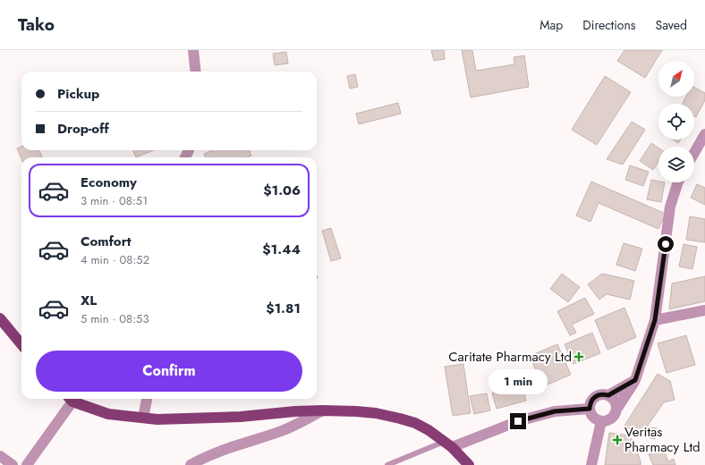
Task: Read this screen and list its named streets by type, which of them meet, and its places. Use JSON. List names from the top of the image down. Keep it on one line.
{"places":{"health":["Caritate Pharmacy Ltd","Veritas Pharmacy Ltd"]},"north":"top right","page":{"header":"Tako","nav":["Map","Directions","Saved"],"banner":["Pickup","Drop-off"],"list":[{"name":"Economy","note":"3 min · 08:51","value":"$1.06"},{"name":"Comfort","note":"4 min · 08:52","value":"$1.44"},{"name":"XL","note":"5 min · 08:53","value":"$1.81"}],"buttons":"Confirm","bubble":"1 min"}}
